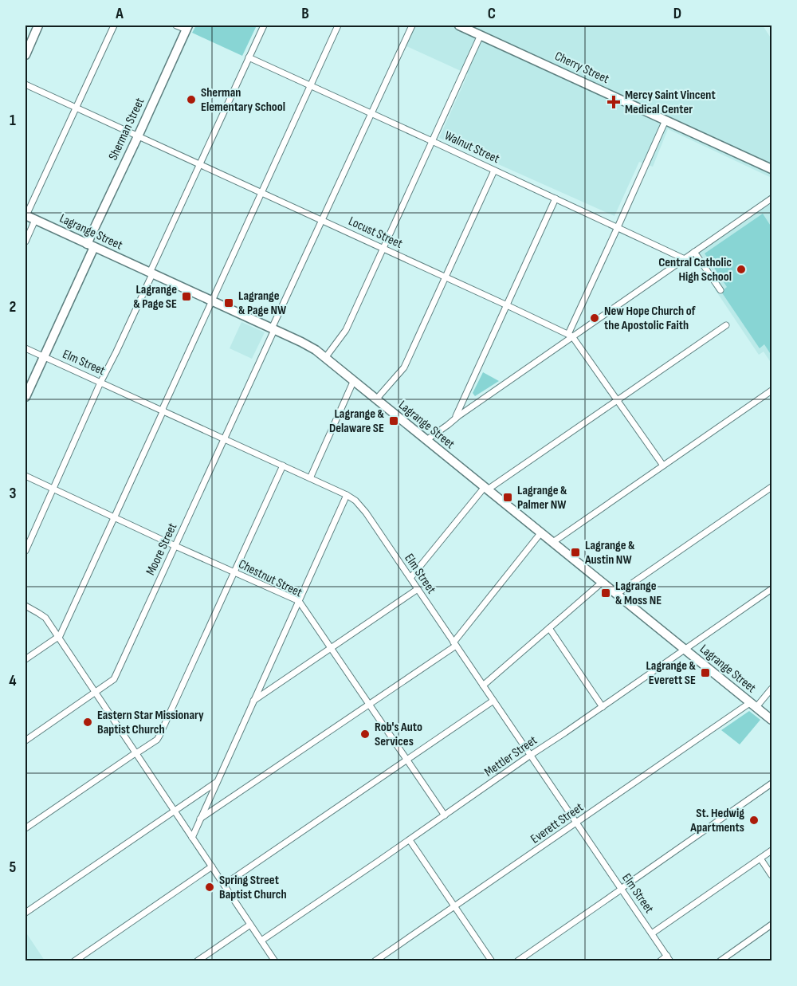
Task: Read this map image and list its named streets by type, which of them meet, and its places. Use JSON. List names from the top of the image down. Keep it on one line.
{"streets":{"main road":["Cherry Street","Sherman Street","Lagrange Street"],"street":["Walnut Street","Locust Street","Elm Street","Moore Street","Chestnut Street","Mettler Street","Everett Street"]},"crossings":[["Sherman Street","Lagrange Street"],["Sherman Street","Locust Street"],["Sherman Street","Elm Street"],["Walnut Street","Moore Street"],["Lagrange Street","Moore Street"],["Lagrange Street","Mettler Street"],["Lagrange Street","Everett Street"],["Locust Street","Moore Street"],["Elm Street","Moore Street"],["Elm Street","Mettler Street"],["Elm Street","Everett Street"],["Moore Street","Chestnut Street"],["Chestnut Street","Mettler Street"]],"places":{"other":["Sherman Elementary School","Central Catholic High School","New Hope Church of the Apostolic Faith","Eastern Star Missionary Baptist Church","Rob's Auto Services","St. Hedwig Apartments","Spring Street Baptist Church"],"health":["Mercy Saint Vincent Medical Center"],"transit":["Lagrange & Page SE","Lagrange & Page NW","Lagrange & Delaware SE","Lagrange & Palmer NW","Lagrange & Austin NW","Lagrange & Moss NE","Lagrange & Everett SE"]},"grid":{"columns":["A","B","C","D"],"rows":["1","2","3","4","5"]}}
